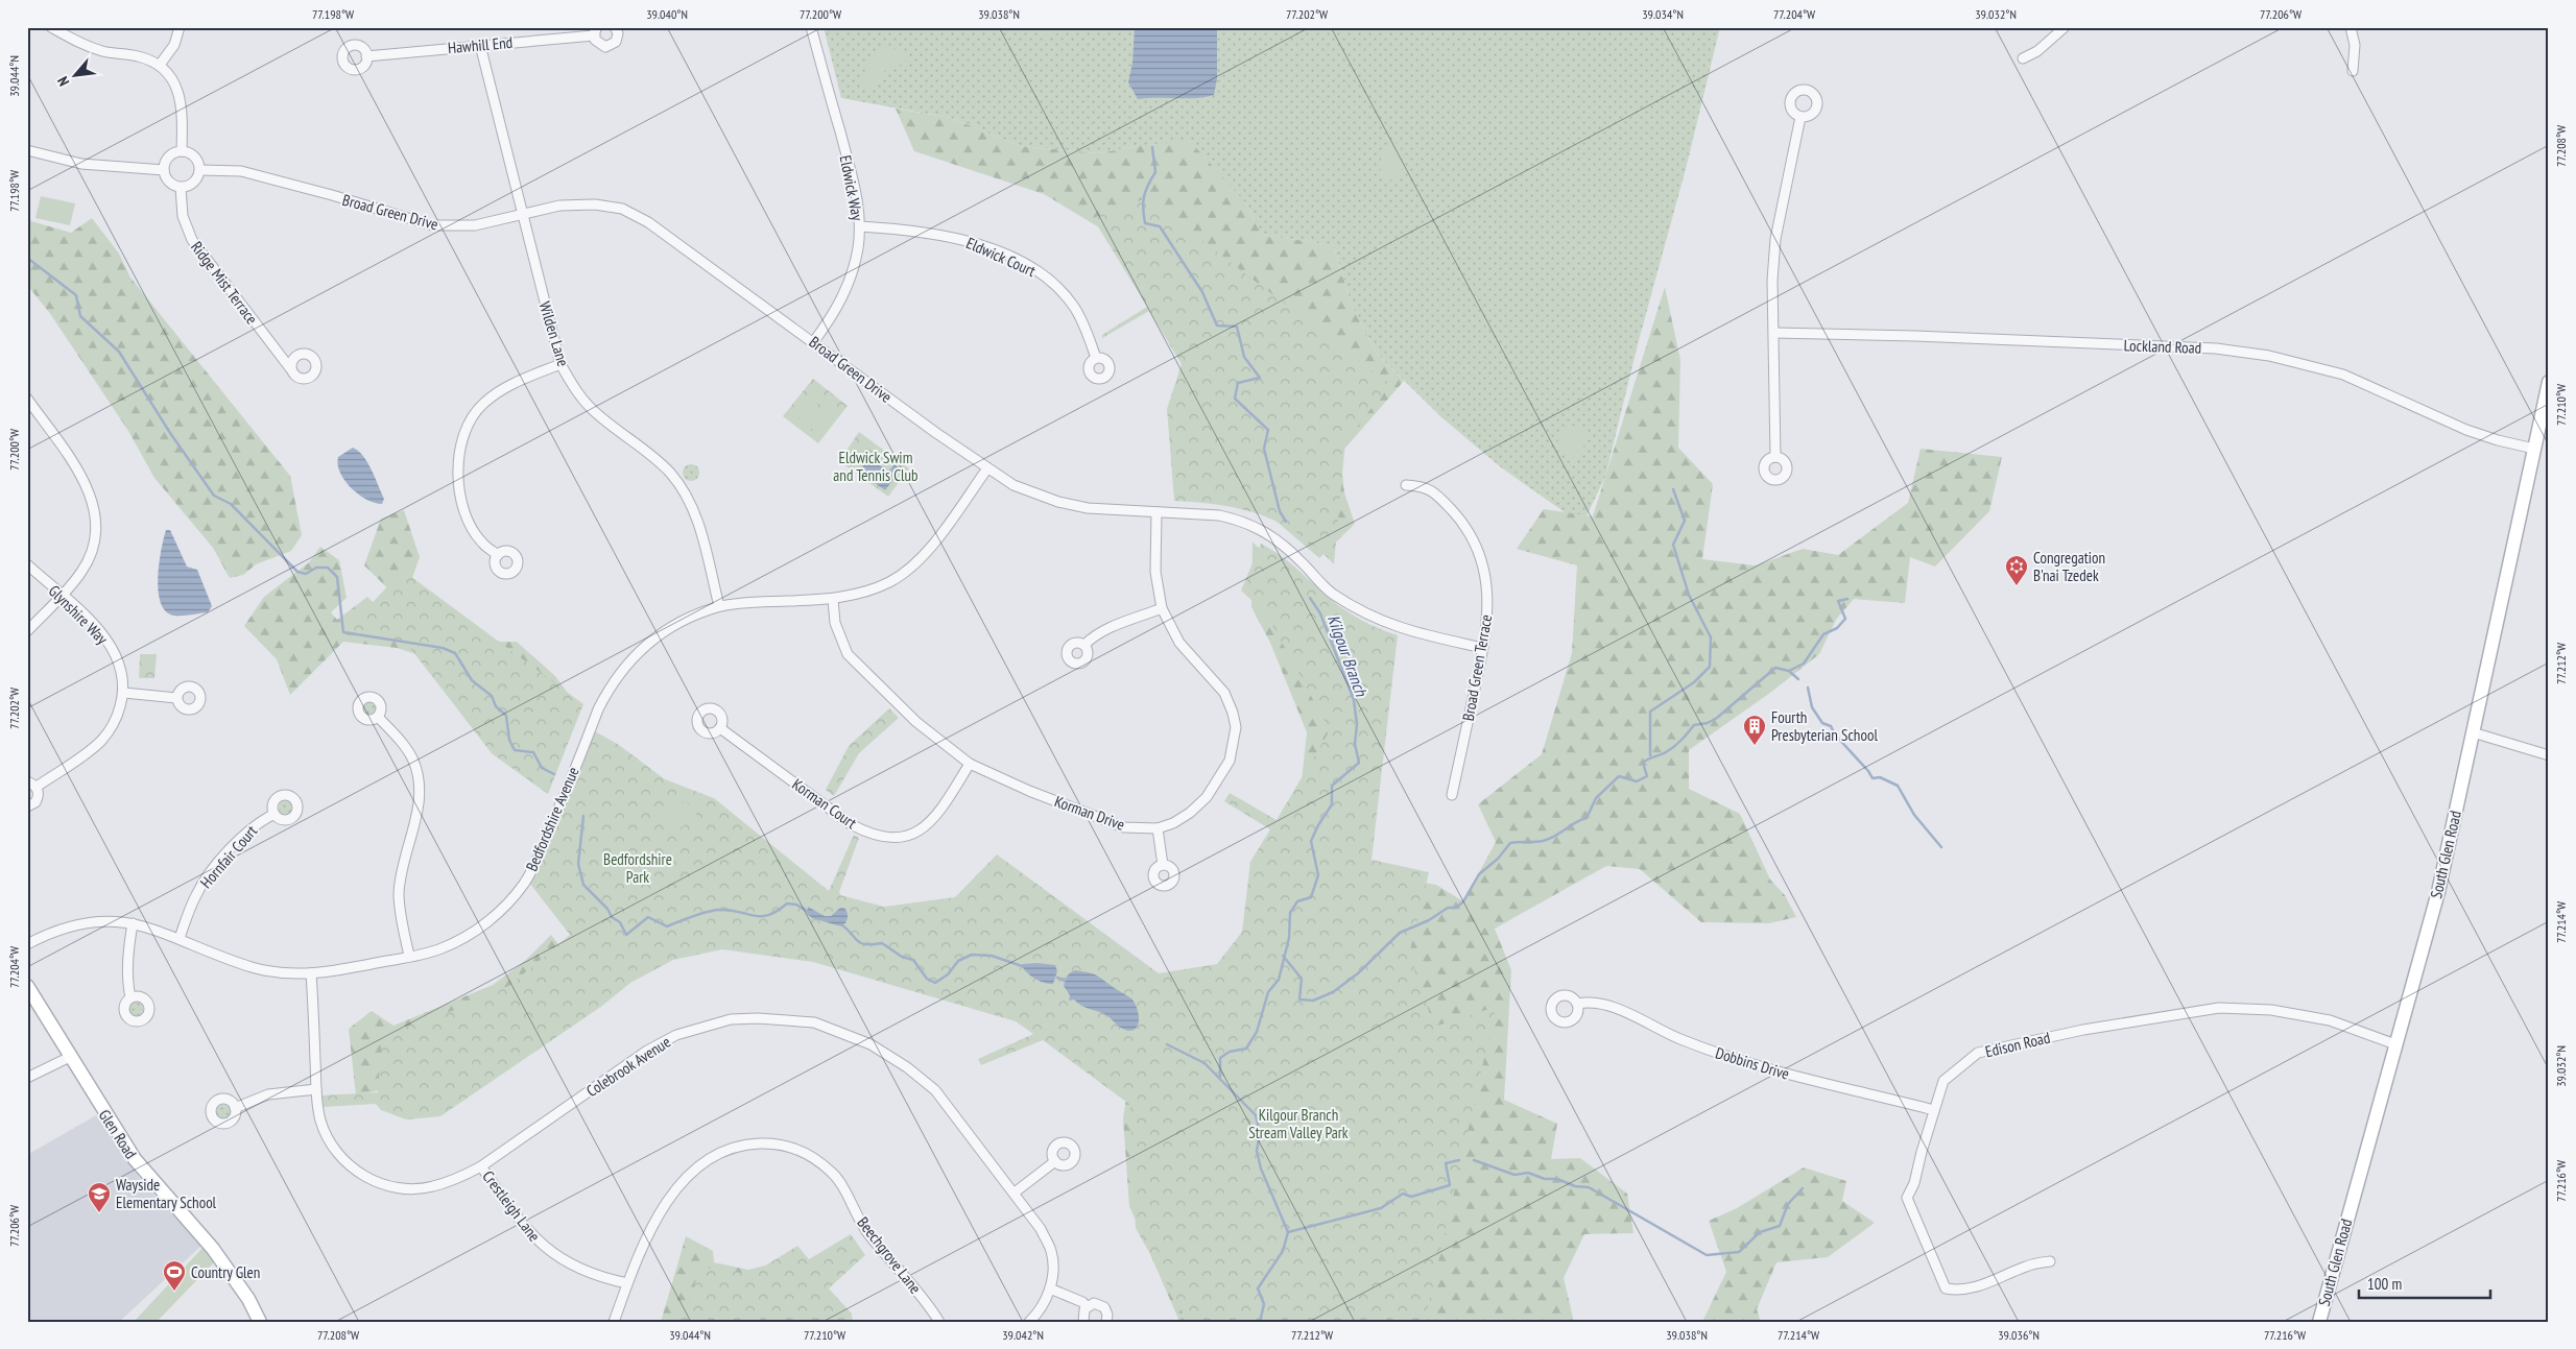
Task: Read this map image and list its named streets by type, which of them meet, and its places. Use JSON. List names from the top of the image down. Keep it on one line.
{"streets":{"main road":["South Glen Road","Glen Road"],"street":["Hawhill End","Eldwick Way","Broad Green Drive","Eldwick Court","Ridge Mist Terrace","Wilden Lane","Lockland Road","Glynshire Way","Broad Green Terrace","Korman Court","Korman Drive","Bedfordshire Avenue","Hornfair Court","Edison Road","Dobbins Drive","Colebrook Avenue","Crestleigh Lane","Beechgrove Lane"]},"crossings":[["Hawhill End","Wilden Lane"],["Eldwick Way","Broad Green Drive"],["Eldwick Way","Eldwick Court"],["Broad Green Drive","Ridge Mist Terrace"],["Broad Green Drive","Wilden Lane"],["Broad Green Drive","Broad Green Terrace"],["Broad Green Drive","Korman Drive"],["Broad Green Drive","Bedfordshire Avenue"],["Wilden Lane","Bedfordshire Avenue"],["Lockland Road","South Glen Road"],["Korman Court","Korman Drive"],["Korman Drive","Bedfordshire Avenue"],["Bedfordshire Avenue","Hornfair Court"],["Bedfordshire Avenue","Colebrook Avenue"],["South Glen Road","Edison Road"],["Edison Road","Dobbins Drive"],["Colebrook Avenue","Crestleigh Lane"],["Crestleigh Lane","Beechgrove Lane"]],"water":["Kilgour Branch"],"parks":["Eldwick Swim and Tennis Club","Bedfordshire Park","Kilgour Branch Stream Valley Park"],"places":{"synagogue":["Congregation B'nai Tzedek"],"building":["Fourth Presbyterian School"],"school or university":["Wayside Elementary School"],"sports":["Country Glen"]},"scale_bar":"100 m","north":"bottom left","coordinates":["77.198°W","39.040°N","77.200°W","39.038°N","77.202°W","39.034°N","77.204°W","39.032°N","77.206°W","39.044°N","77.208°W","77.210°W","77.212°W","77.214°W","77.216°W","39.042°N","39.036°N"]}
